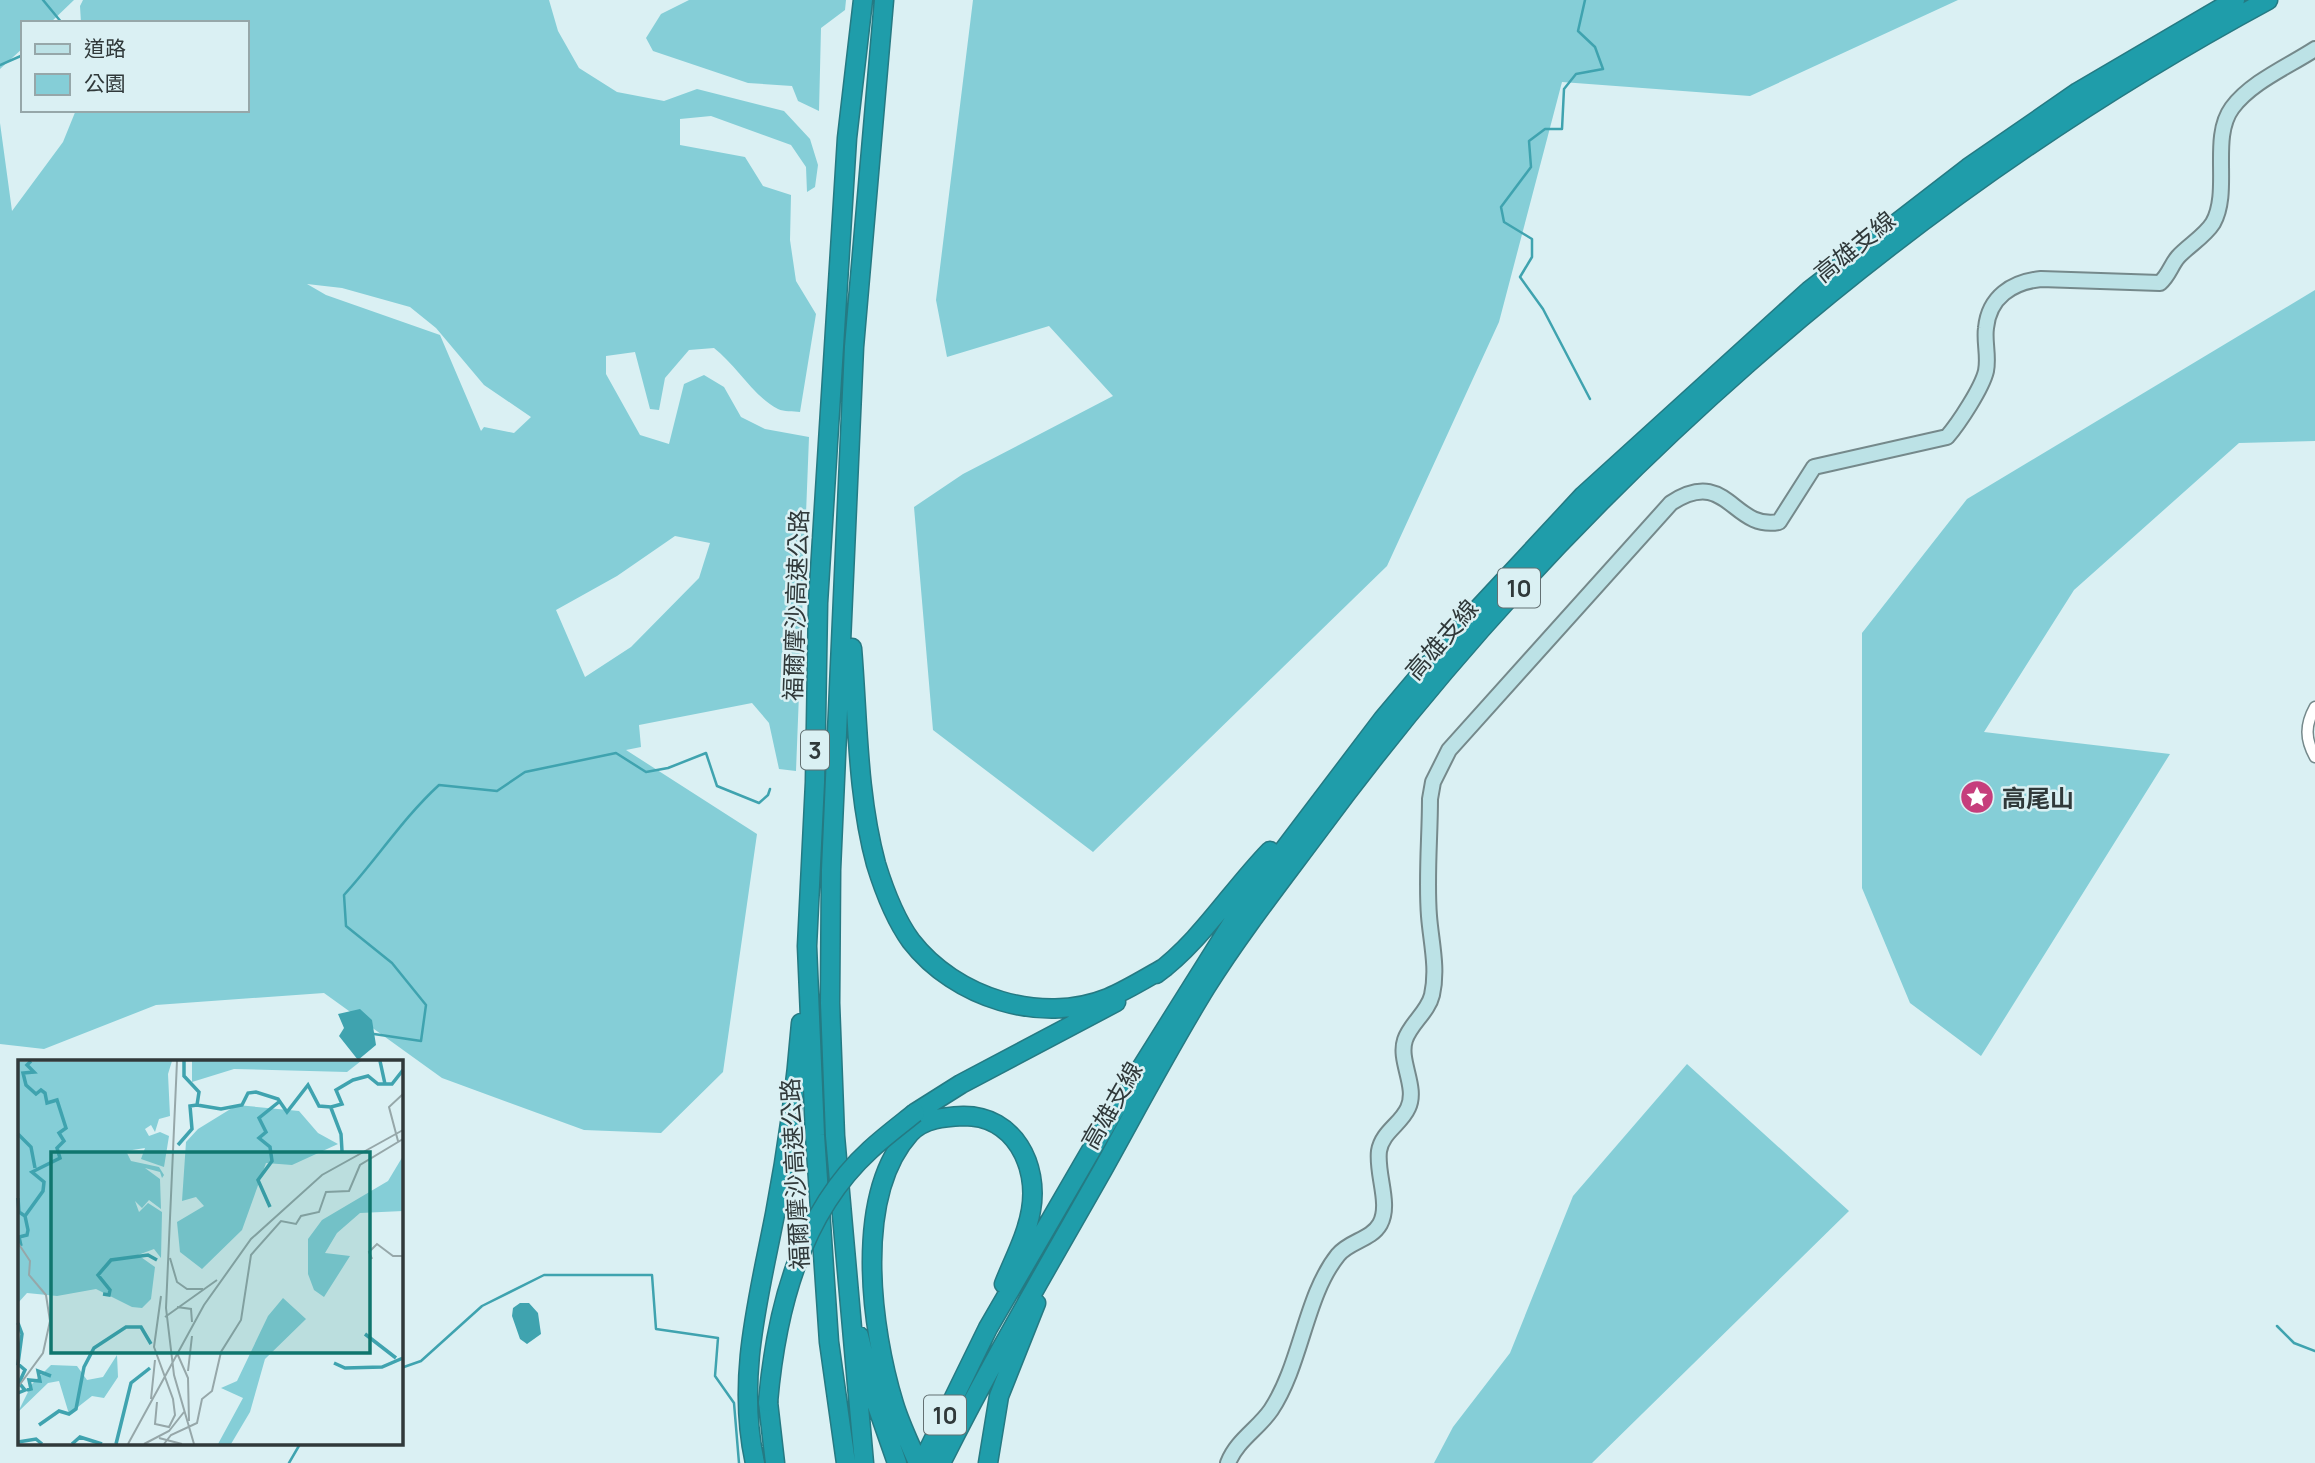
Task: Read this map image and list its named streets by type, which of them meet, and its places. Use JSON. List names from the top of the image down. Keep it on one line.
{"streets":{"highway":["高雄支線","10","福爾摩沙高速公路","3"]},"places":{"place":["高尾山"]},"legend":["道路","公園"]}
